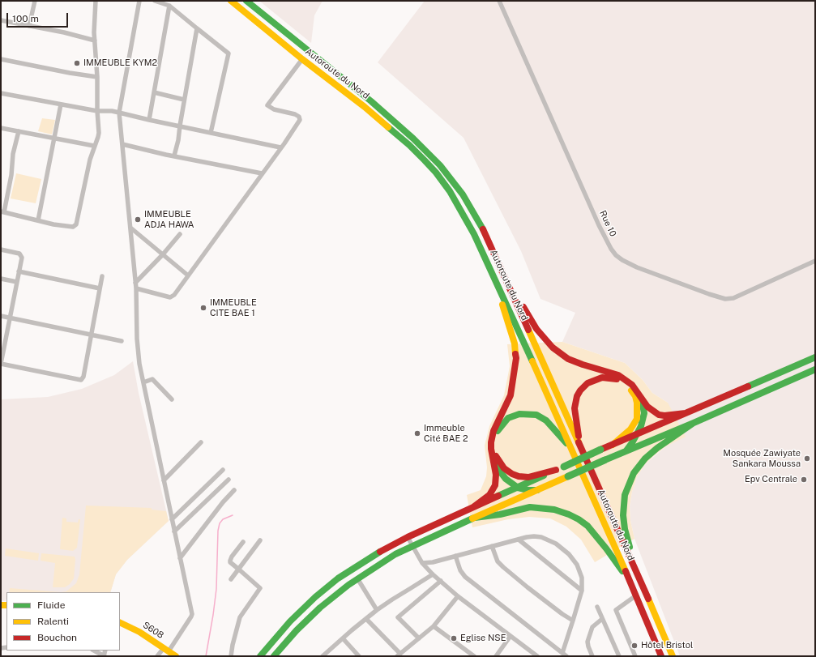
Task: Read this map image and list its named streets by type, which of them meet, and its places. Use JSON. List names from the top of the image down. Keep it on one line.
{"streets":{"main road":["Autoroute du Nord","S608"],"street":["Rue 10"]},"places":["IMMEUBLE KYM2","IMMEUBLE ADJA HAWA","IMMEUBLE CITE BAE 1","Immeuble Cité BAE 2","Mosquée Zawiyate Sankara Moussa","Epv Centrale","Eglise NSE","Hôtel Bristol"],"legend":["Fluide","Ralenti","Bouchon"],"scale_bar":"100 m"}
